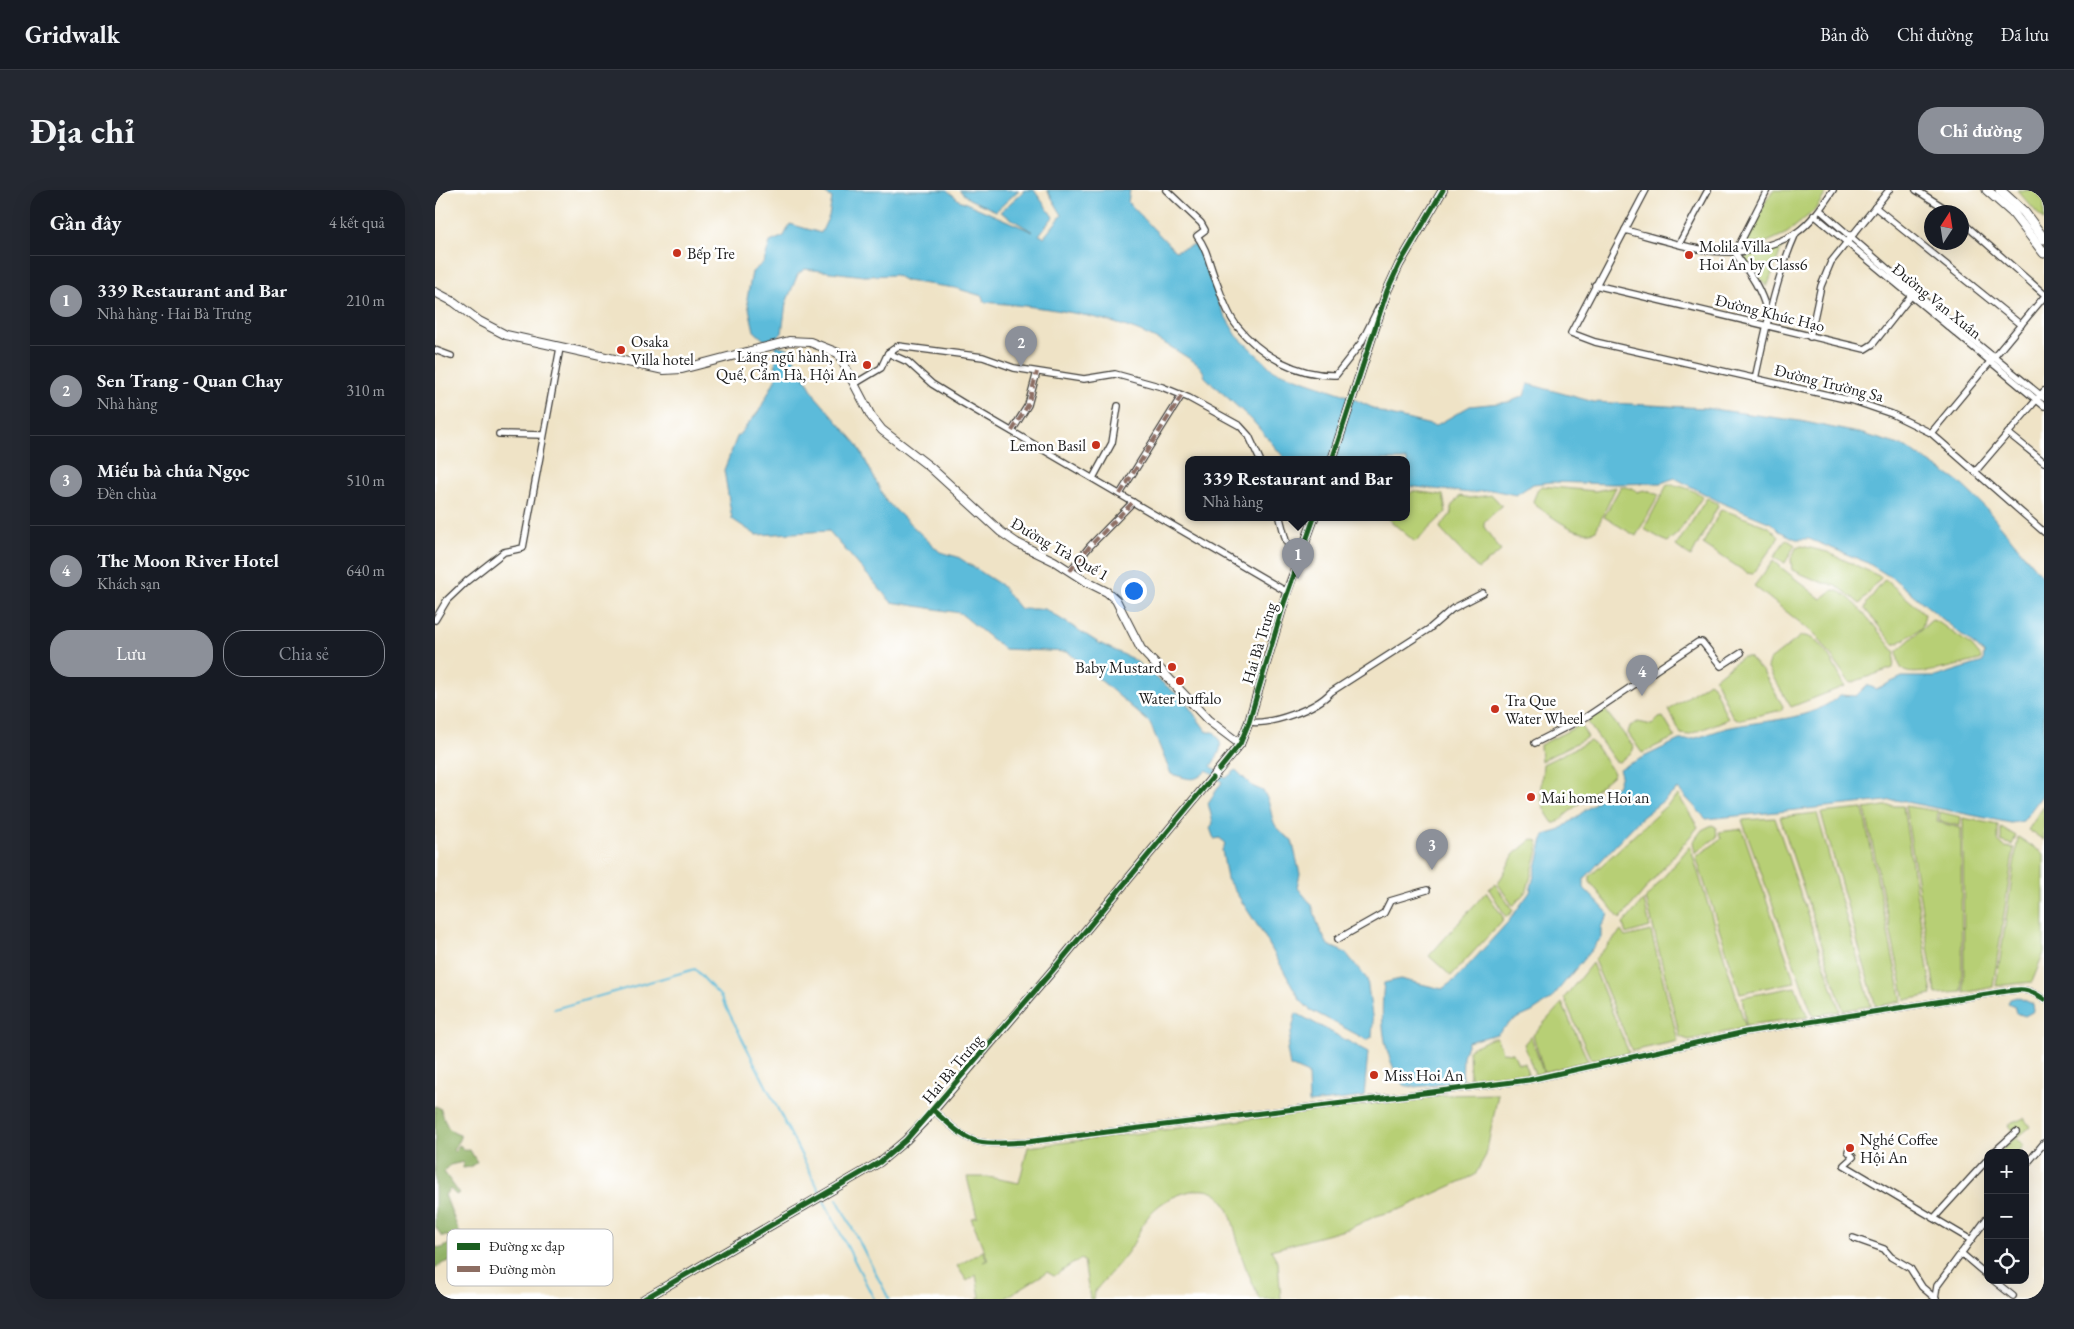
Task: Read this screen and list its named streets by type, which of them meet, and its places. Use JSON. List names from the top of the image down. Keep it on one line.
{"streets":{"street":["Đường Vạn Xuân","Đường Khúc Hạo","Đường Trường Sa","Đường Trà Quế 1","Hai Bà Trưng"]},"crossings":[["Đường Vạn Xuân","Đường Khúc Hạo"],["Đường Khúc Hạo","Đường Trường Sa"],["Đường Trà Quế 1","Hai Bà Trưng"]],"places":["Bếp Tre","Molila Villa Hoi An by Class6","Osaka Villa hotel","Lăng ngũ hành, Trà Quế, Cẩm Hà, Hội An","Lemon Basil","Baby Mustard","Water buffalo","Tra Que Water Wheel","Mai home Hoi an","Miss Hoi An","Nghé Coffee Hội An"],"legend":["Đường xe đạp","Đường mòn"],"north":"top","page":{"header":"Gridwalk","nav":["Bản đồ","Chỉ đường","Đã lưu"],"buttons":["Chỉ đường",["Lưu","Chia sẻ"]],"title":"Địa chỉ","heading":["Gần đây","4 kết quả"],"list":[{"mark":"1","name":"339 Restaurant and Bar","note":"Nhà hàng · Hai Bà Trưng","value":"210 m"},{"mark":"2","name":"Sen Trang - Quan Chay","note":"Nhà hàng","value":"310 m"},{"mark":"3","name":"Miếu bà chúa Ngọc","note":"Đền chùa","value":"510 m"},{"mark":"4","name":"The Moon River Hotel","note":"Khách sạn","value":"640 m"}],"pins":["2","1","4","3"],"popup":["339 Restaurant and Bar","Nhà hàng"],"map_buttons":["+","−"]}}
